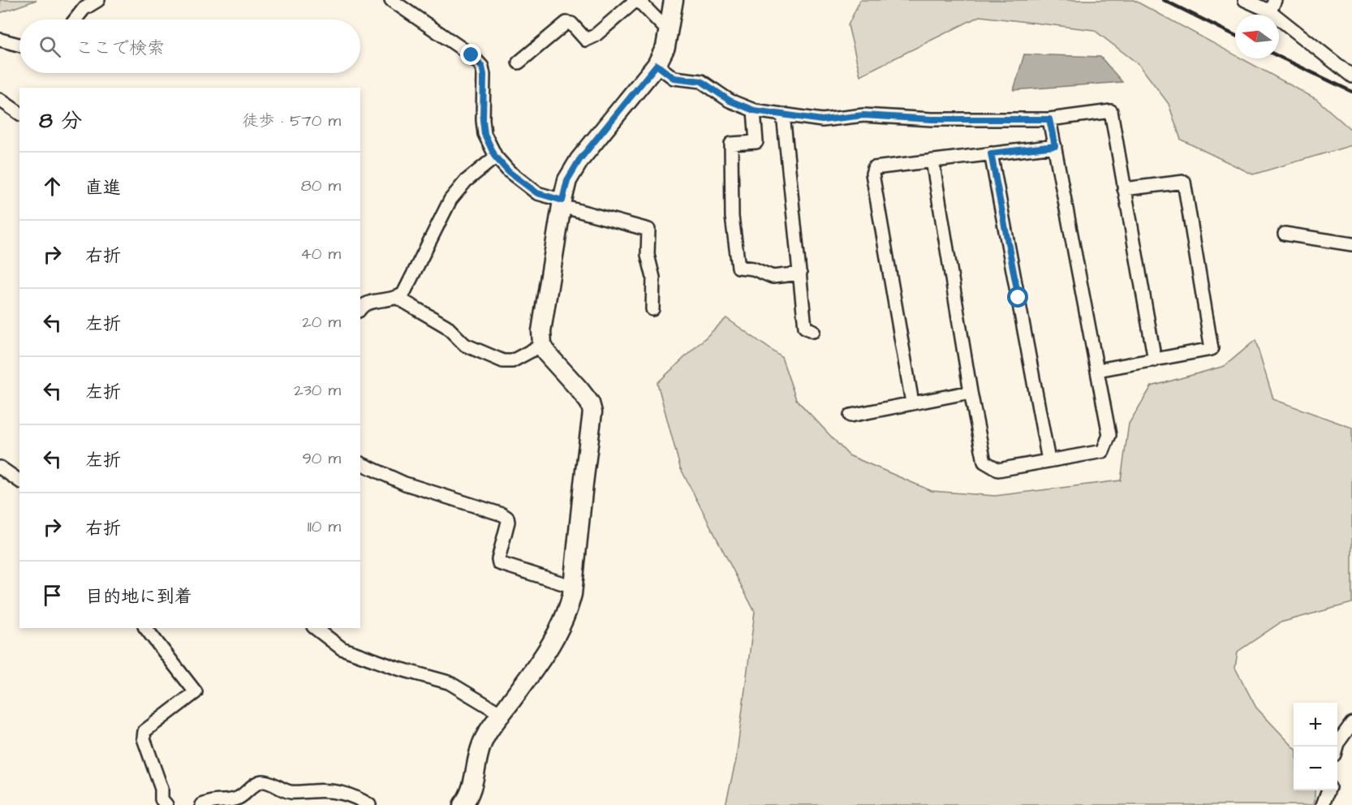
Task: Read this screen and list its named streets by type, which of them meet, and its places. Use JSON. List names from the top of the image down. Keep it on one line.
{"north":"left","page":{"search":"ここで検索","heading":["8 分","徒歩 · 570 m"],"list":[["直進","80 m"],["右折","40 m"],["左折","20 m"],["左折","230 m"],["左折","90 m"],["右折","110 m"],"目的地に到着"],"map_buttons":["+","−"]}}
